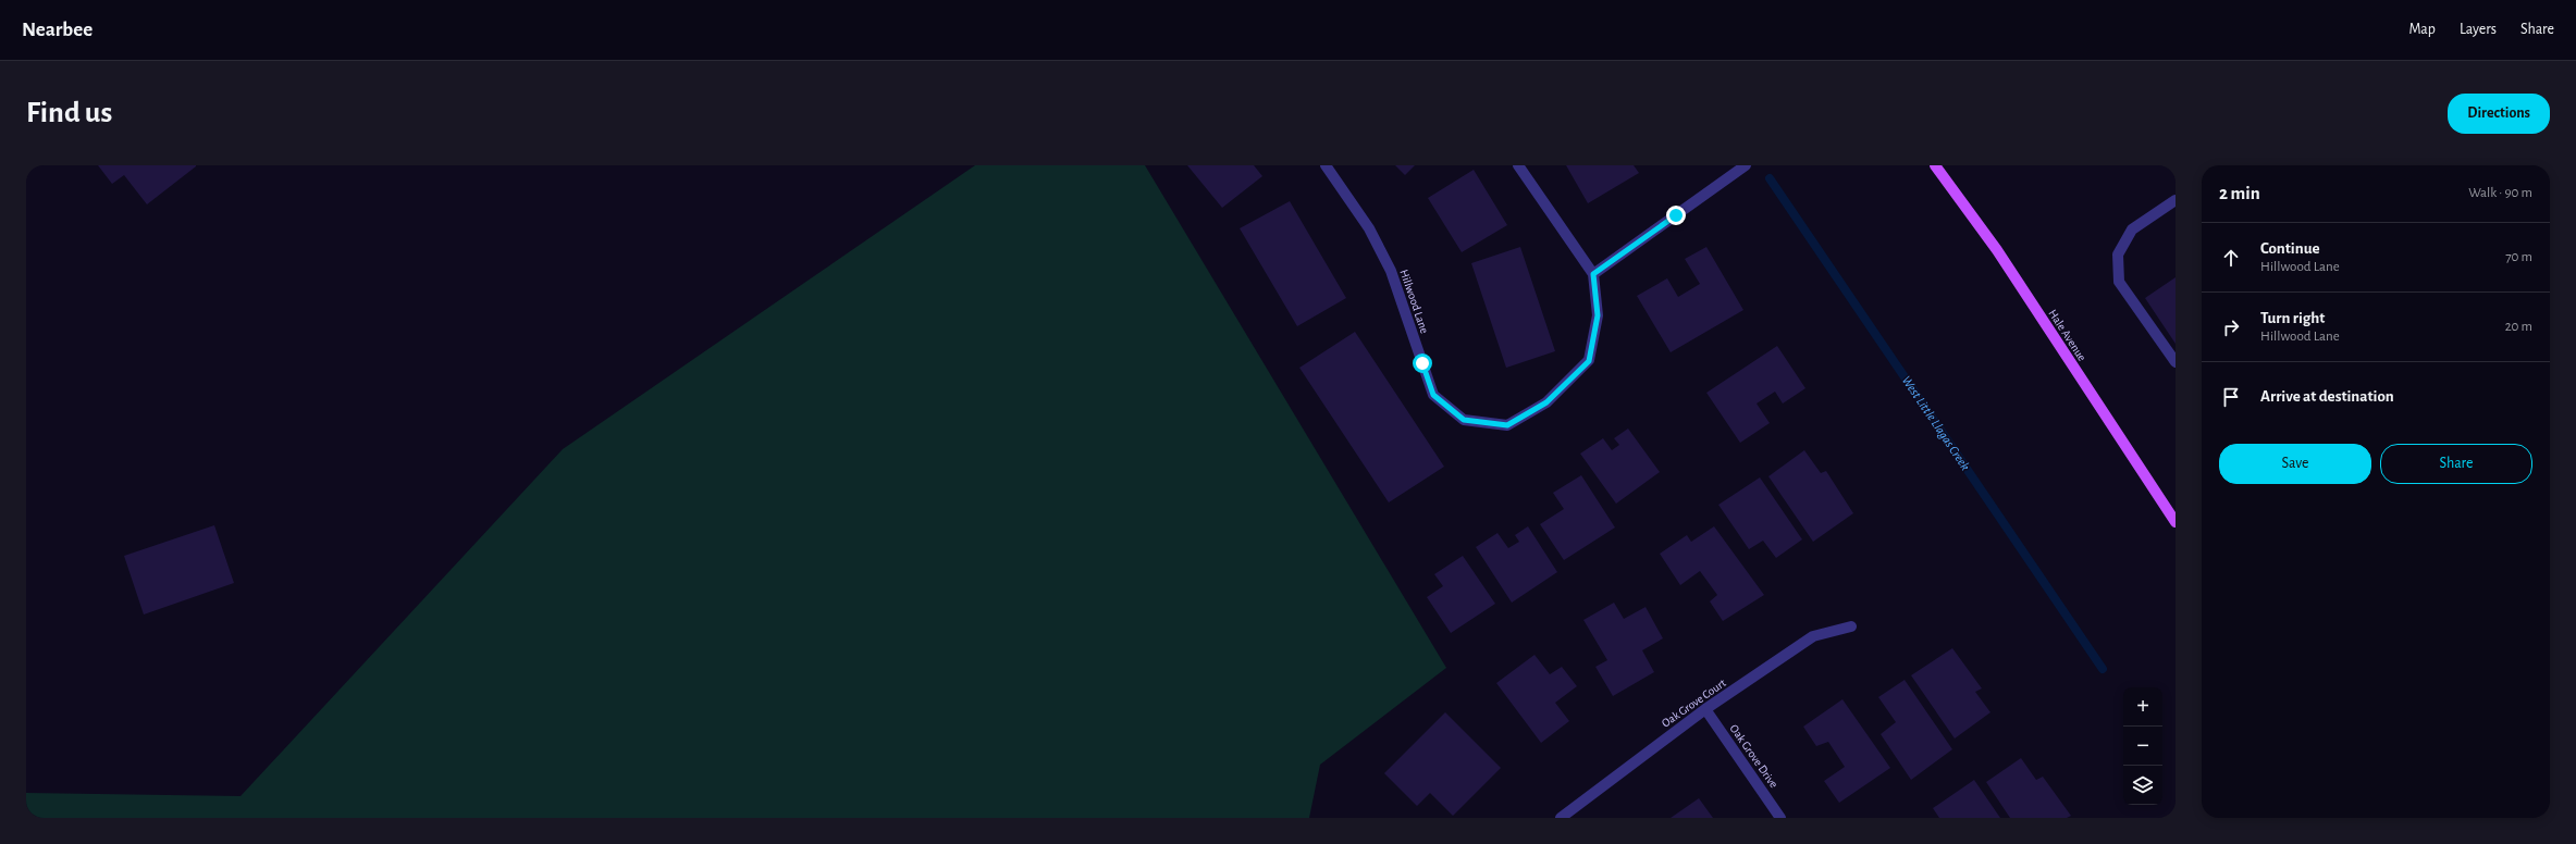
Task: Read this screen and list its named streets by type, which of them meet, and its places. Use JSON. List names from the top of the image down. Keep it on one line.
{"streets":{"main road":["Hale Avenue"],"street":["Hillwood Lane","Oak Grove Court","Oak Grove Drive"]},"crossings":[["Oak Grove Court","Oak Grove Drive"]],"water":["West Little Llagas Creek"],"page":{"header":"Nearbee","nav":["Map","Layers","Share"],"buttons":["Directions",["Save","Share"]],"title":"Find us","heading":["2 min","Walk · 90 m"],"list":[["Continue","Hillwood Lane","70 m"],["Turn right","Hillwood Lane","20 m"],"Arrive at destination"],"map_buttons":["+","−"]}}
